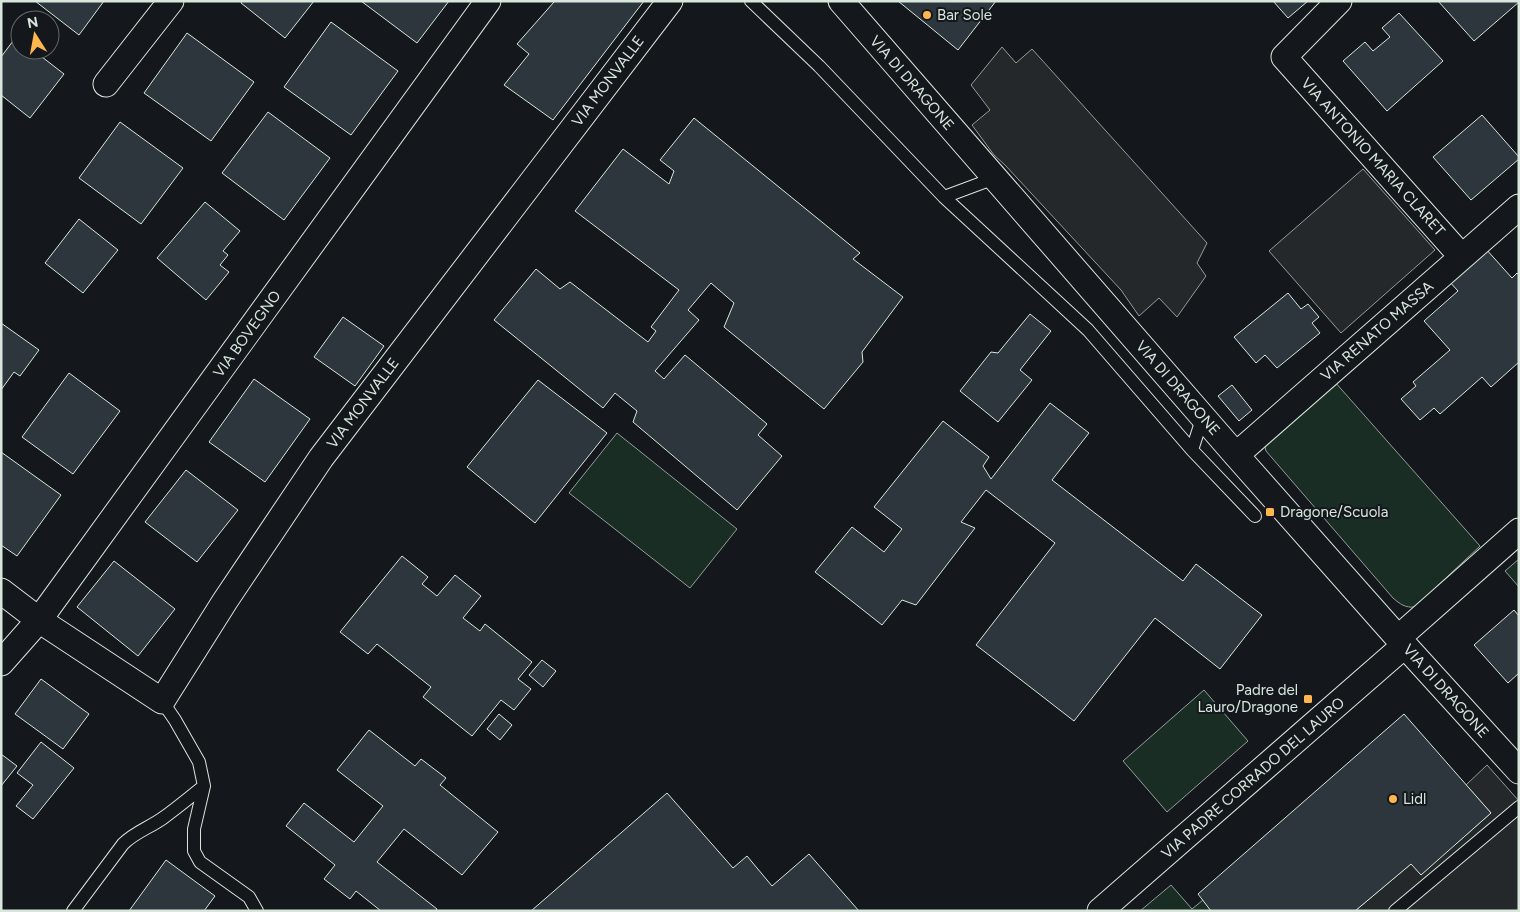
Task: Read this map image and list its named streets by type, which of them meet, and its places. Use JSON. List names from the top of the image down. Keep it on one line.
{"streets":{"street":["VIA MONVALLE","VIA DI DRAGONE","VIA ANTONIO MARIA CLARET","VIA RENATO MASSA","VIA BOVEGNO","VIA PADRE CORRADO DEL LAURO"]},"crossings":[["VIA DI DRAGONE","VIA RENATO MASSA"],["VIA DI DRAGONE","VIA PADRE CORRADO DEL LAURO"],["VIA ANTONIO MARIA CLARET","VIA RENATO MASSA"]],"places":{"other":["Bar Sole","Lidl"],"transit":["Dragone/Scuola","Padre del Lauro/Dragone"]},"north":"top"}
